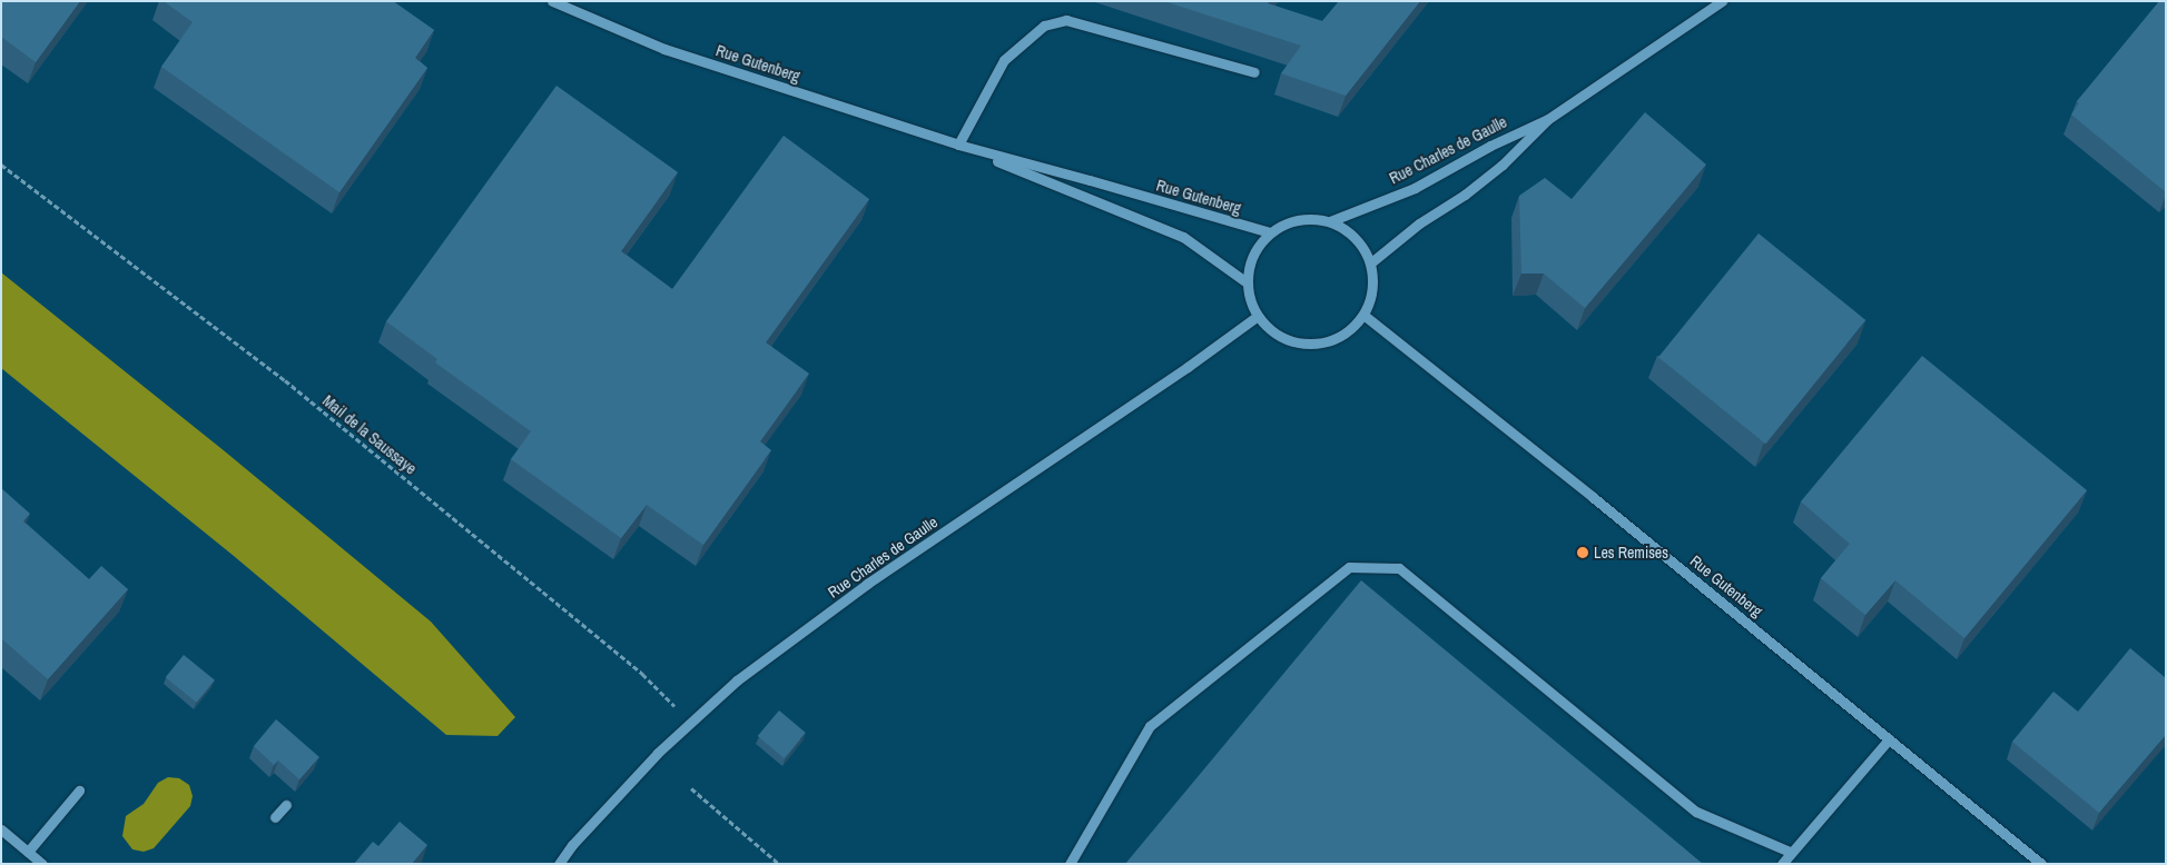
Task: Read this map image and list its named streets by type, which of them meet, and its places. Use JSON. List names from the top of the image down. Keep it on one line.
{"streets":{"street":["Rue Gutenberg","Rue Charles de Gaulle"],"path":["Mail de la Saussaye"]},"crossings":[["Rue Gutenberg","Rue Charles de Gaulle"]],"places":["Les Remises"]}
